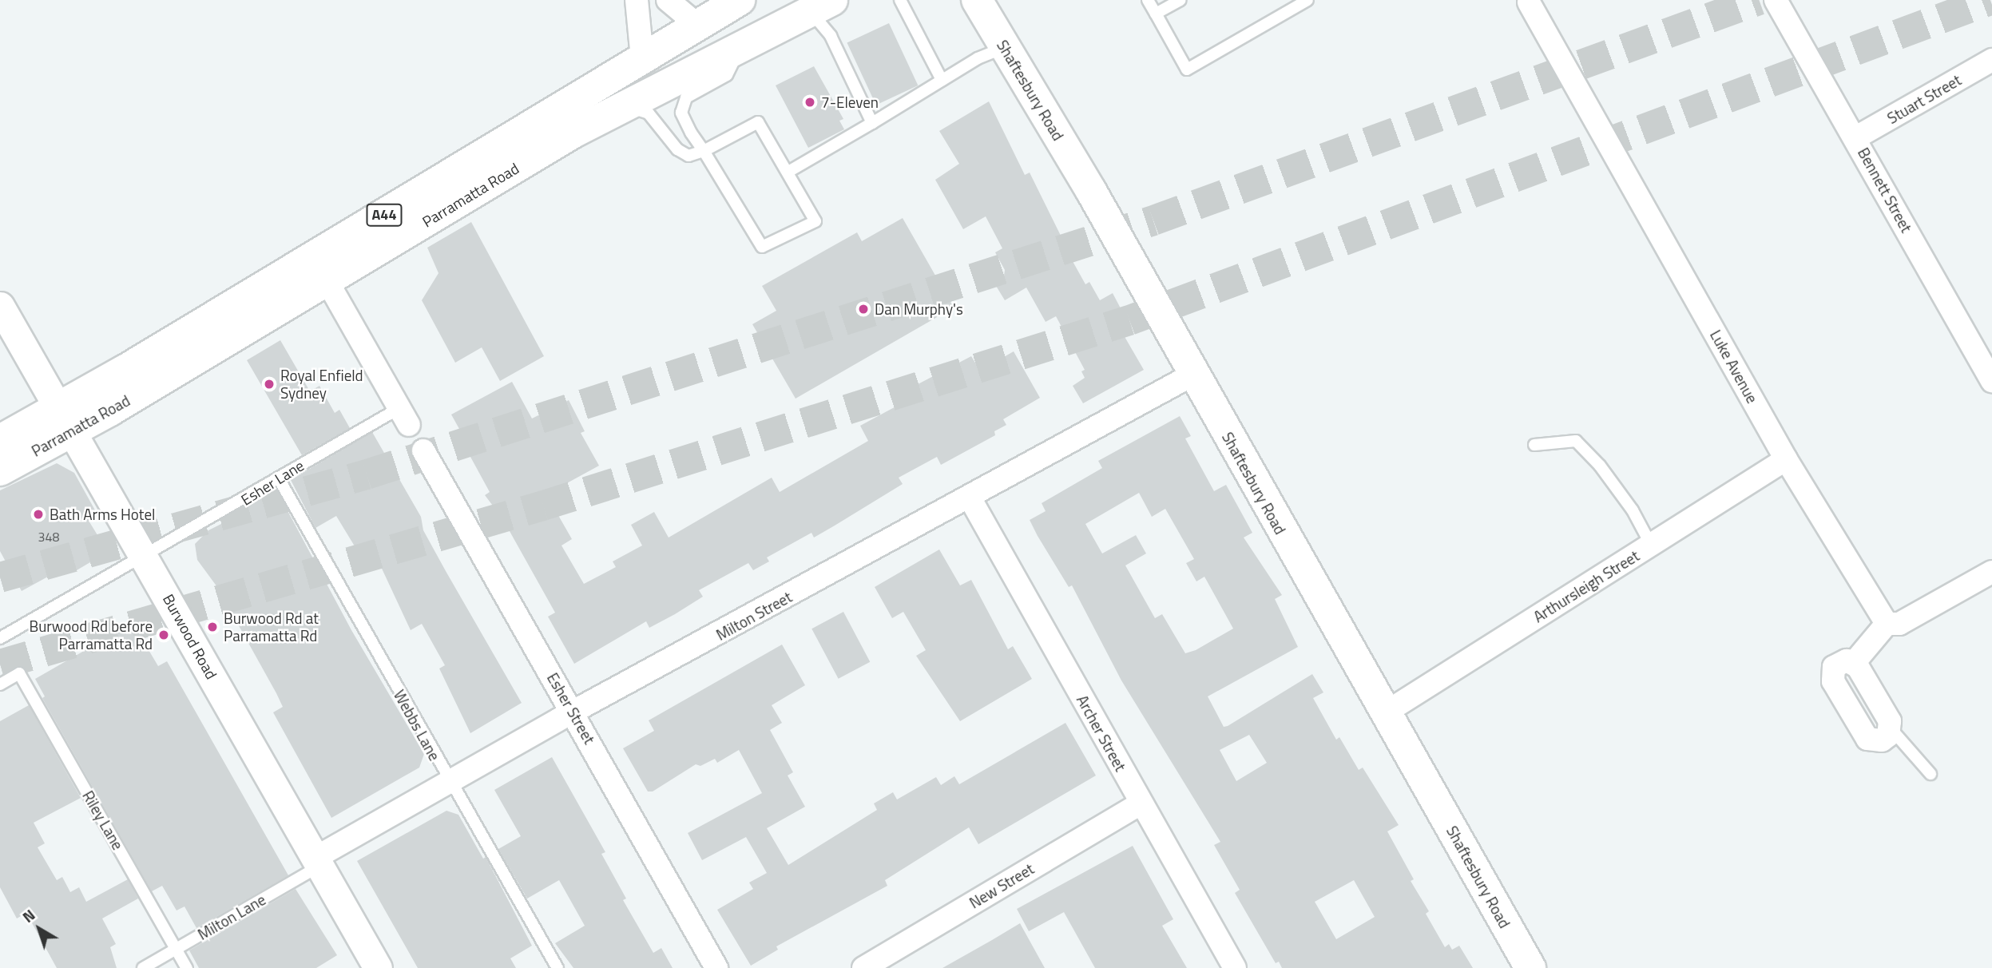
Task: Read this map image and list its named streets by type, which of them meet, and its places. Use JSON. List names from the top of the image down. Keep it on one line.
{"streets":{"main road":["Shaftesbury Road","Parramatta Road","A44"],"street":["Stuart Street","Bennett Street","Luke Avenue","Arthursleigh Street","Milton Street","Burwood Road","Esher Street","Archer Street","New Street"],"lane":["Esher Lane","Webbs Lane","Riley Lane","Milton Lane"]},"crossings":[["Shaftesbury Road","Arthursleigh Street"],["Shaftesbury Road","Milton Street"],["Stuart Street","Bennett Street"],["Parramatta Road","Burwood Road"],["Luke Avenue","Arthursleigh Street"],["Esher Lane","Burwood Road"],["Esher Lane","Webbs Lane"],["Milton Street","Burwood Road"],["Milton Street","Esher Street"],["Milton Street","Webbs Lane"],["Milton Street","Archer Street"],["Milton Street","Milton Lane"],["Burwood Road","Milton Lane"],["Archer Street","New Street"],["Riley Lane","Milton Lane"]],"places":["7-Eleven","Dan Murphy's","Royal Enfield Sydney","Bath Arms Hotel","Burwood Rd at Parramatta Rd","Burwood Rd before Parramatta Rd"],"house_numbers":["348"],"north":"top left"}
